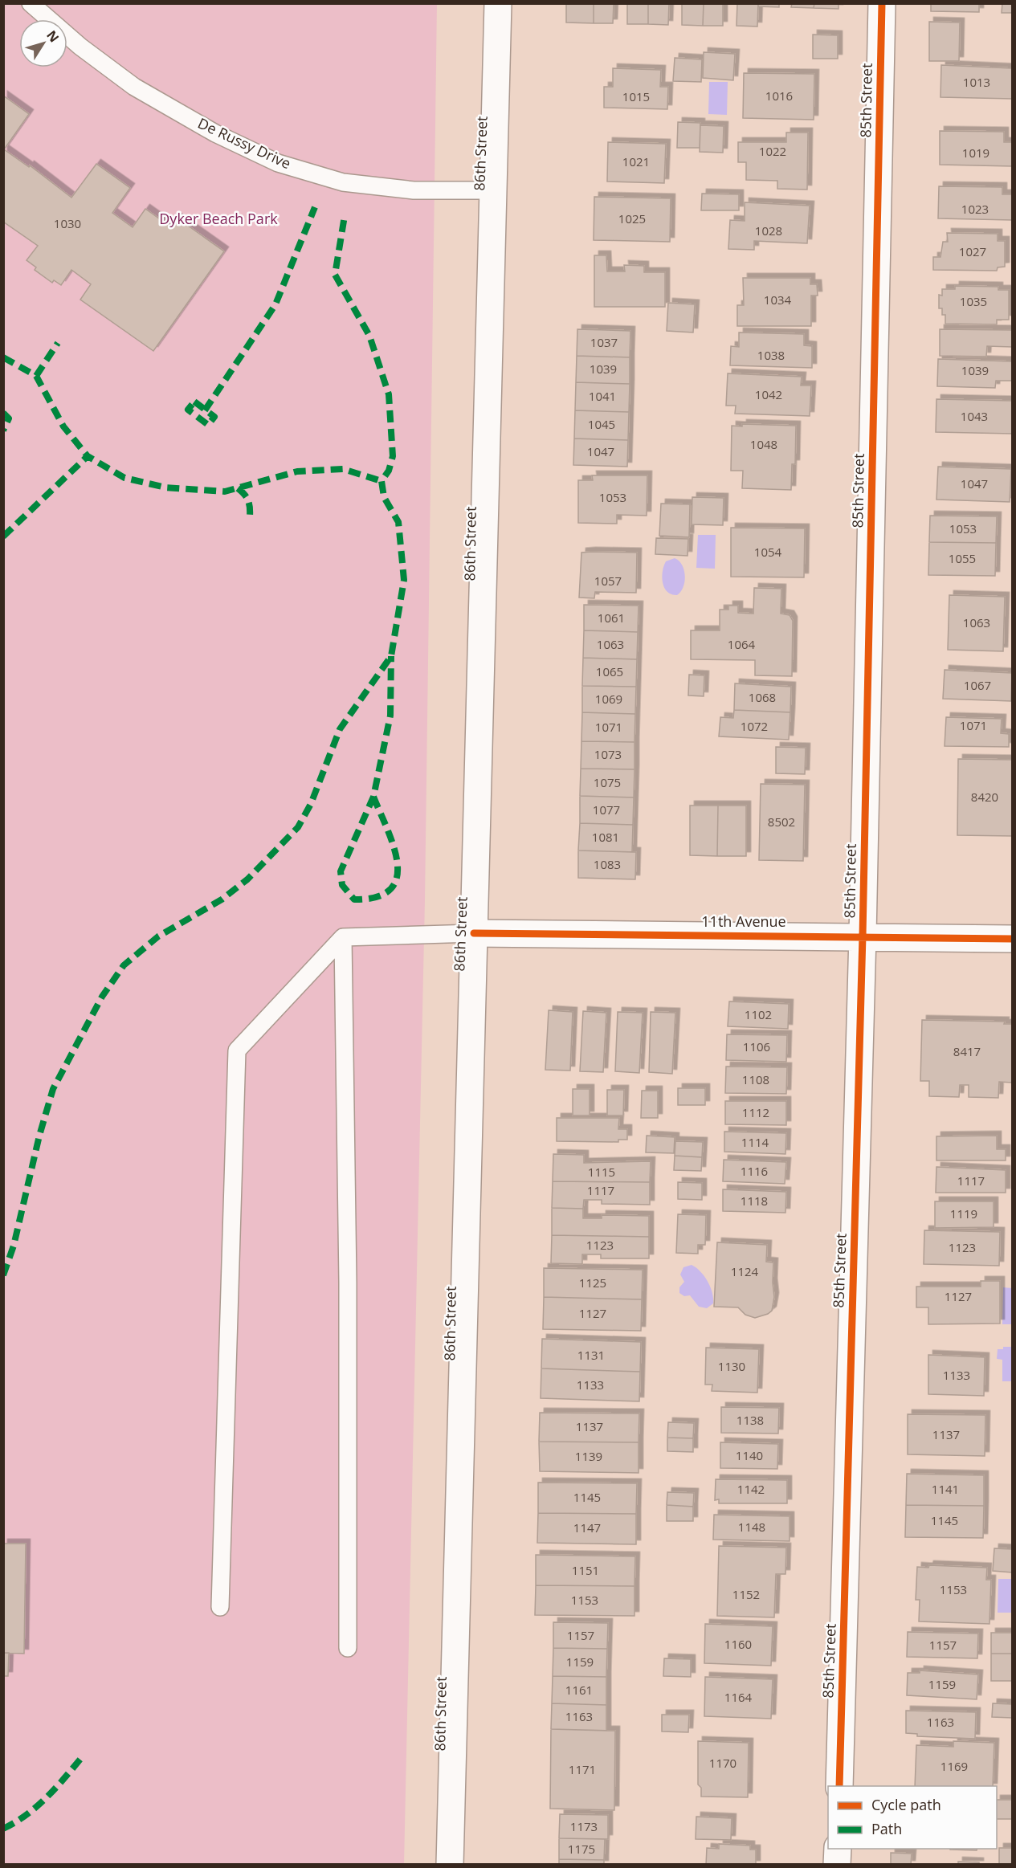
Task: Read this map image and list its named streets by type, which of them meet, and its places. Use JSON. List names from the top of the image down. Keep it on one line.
{"streets":{"street":["85th Street","86th Street","11th Avenue"],"lane":["De Russy Drive"]},"crossings":[["85th Street","11th Avenue"],["De Russy Drive","86th Street"],["86th Street","11th Avenue"]],"parks":["Dyker Beach Park"],"house_numbers":["1013","1016","1015","1022","1019","1021","1023","1025","1030","1028","1027","1034","1035","1037","1038","1039","1039","1042","1041","1043","1045","1048","1047","1047","1053","1053","1054","1055","1057","1061","1063","1063","1064","1065","1067","1068","1069","1071","1072","1071","1073","1075","8420","1077","8502","1081","1083","1102","1106","8417","1108","1112","1114","1116","1115","1117","1117","1118","1119","1123","1123","1124","1125","1127","1127","1131","1130","1133","1133","1138","1137","1137","1140","1139","1142","1141","1145","1145","1148","1147","1151","1153","1152","1153","1157","1160","1157","1159","1159","1161","1164","1163","1163","1170","1169","1171","1173","1175"],"legend":["Cycle path","Path"],"north":"top right"}
